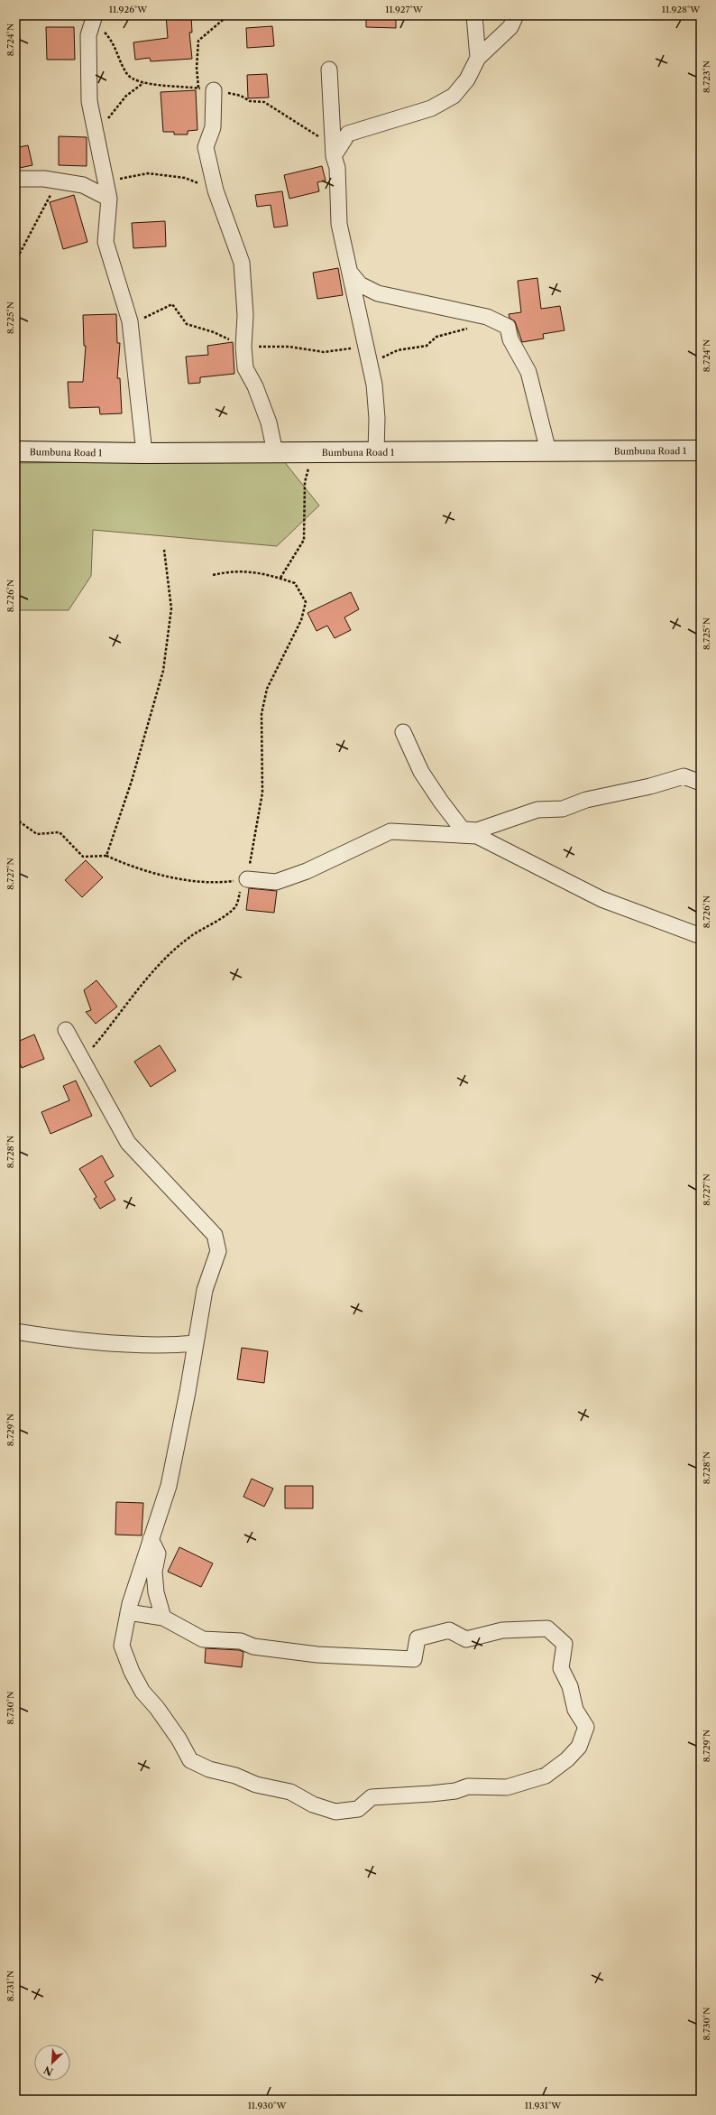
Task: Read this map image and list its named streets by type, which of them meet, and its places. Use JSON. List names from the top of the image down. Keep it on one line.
{"streets":{"main road":["Bumbuna Road 1"]},"north":"bottom left","coordinates":["11.926°W","11.927°W","11.928°W","8.724°N","8.723°N","8.725°N","8.726°N","8.727°N","8.728°N","8.729°N","8.730°N","8.731°N","11.930°W","11.931°W"]}
